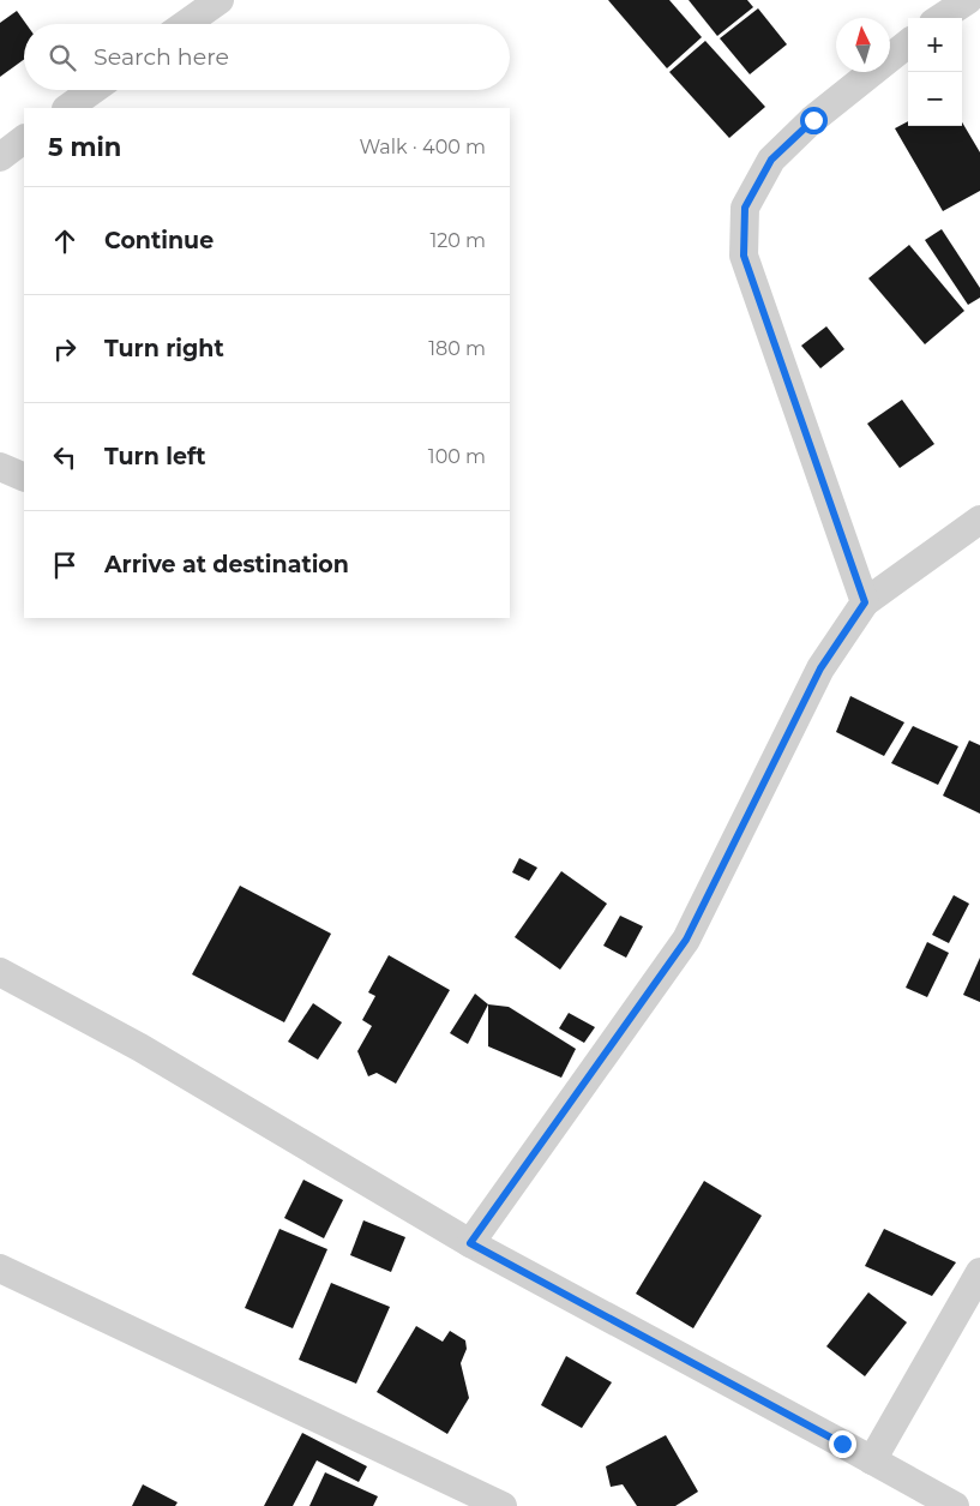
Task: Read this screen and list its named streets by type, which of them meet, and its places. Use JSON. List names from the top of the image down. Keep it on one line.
{"north":"top","page":{"map_buttons":["+","−"],"search":"Search here","heading":["5 min","Walk · 400 m"],"list":[["Continue","120 m"],["Turn right","180 m"],["Turn left","100 m"],"Arrive at destination"]}}
